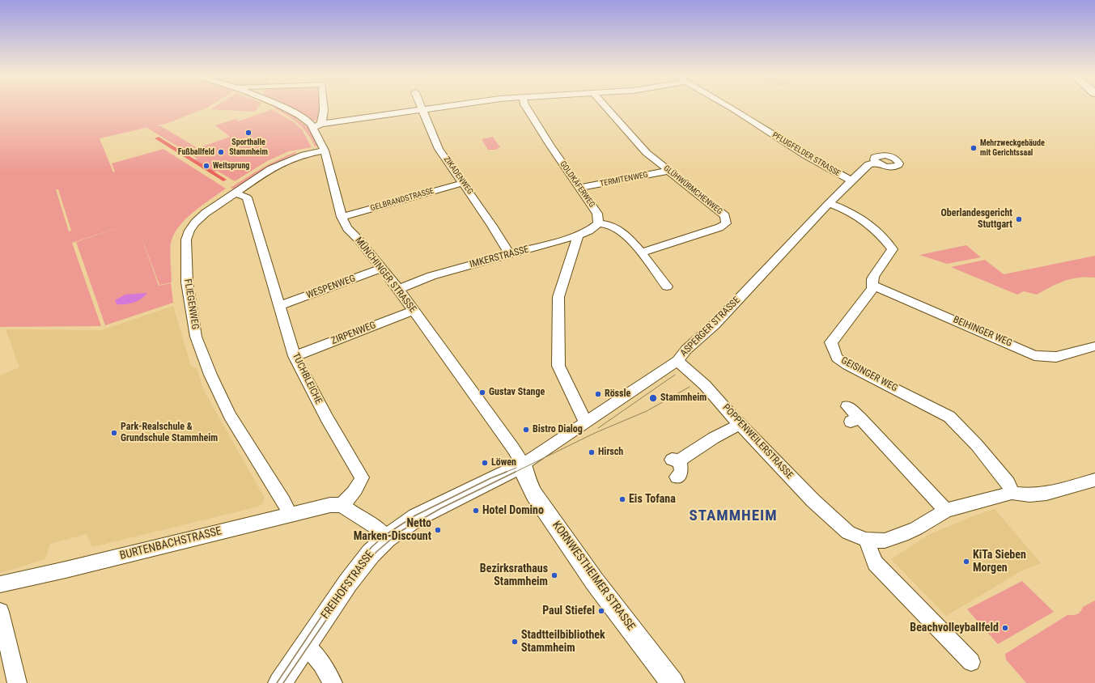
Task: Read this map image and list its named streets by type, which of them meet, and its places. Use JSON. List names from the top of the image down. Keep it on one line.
{"streets":{"street":["PFLUGFELDER STRASSE","ZIKADENWEG","TERMITENWEG","GOLDKÄFERWEG","GLÜHWÜRMCHENWEG","GELBRANDSTRASSE","IMKERSTRASSE","MÜNCHINGER STRASSE","WESPENWEG","FLIEGENWEG","ASPERGER STRASSE","BEIHINGER WEG","ZIRPENWEG","GEISINGER WEG","TUCHBLEICHE","POPPENWEILERSTRASSE","BURTENBACHSTRASSE","KORNWESTHEIMER STRASSE","FREIHOFSTRASSE"]},"crossings":[["PFLUGFELDER STRASSE","ASPERGER STRASSE"],["ZIKADENWEG","GELBRANDSTRASSE"],["ZIKADENWEG","IMKERSTRASSE"],["TERMITENWEG","GOLDKÄFERWEG"],["TERMITENWEG","GLÜHWÜRMCHENWEG"],["GOLDKÄFERWEG","IMKERSTRASSE"],["GELBRANDSTRASSE","MÜNCHINGER STRASSE"],["IMKERSTRASSE","MÜNCHINGER STRASSE"],["MÜNCHINGER STRASSE","WESPENWEG"],["MÜNCHINGER STRASSE","FLIEGENWEG"],["MÜNCHINGER STRASSE","ASPERGER STRASSE"],["MÜNCHINGER STRASSE","ZIRPENWEG"],["MÜNCHINGER STRASSE","KORNWESTHEIMER STRASSE"],["MÜNCHINGER STRASSE","FREIHOFSTRASSE"],["WESPENWEG","TUCHBLEICHE"],["FLIEGENWEG","TUCHBLEICHE"],["FLIEGENWEG","BURTENBACHSTRASSE"],["ASPERGER STRASSE","GEISINGER WEG"],["ASPERGER STRASSE","POPPENWEILERSTRASSE"],["ASPERGER STRASSE","KORNWESTHEIMER STRASSE"],["ASPERGER STRASSE","FREIHOFSTRASSE"],["BEIHINGER WEG","GEISINGER WEG"],["ZIRPENWEG","TUCHBLEICHE"],["GEISINGER WEG","POPPENWEILERSTRASSE"],["TUCHBLEICHE","BURTENBACHSTRASSE"],["KORNWESTHEIMER STRASSE","FREIHOFSTRASSE"]],"districts":["STAMMHEIM"],"places":["Sporthalle Stammheim","Mehrzweckgebäude mit Gerichtssaal","Fußballfeld","Weitsprung","Oberlandesgericht Stuttgart","Gustav Stange","Rössle","Stammheim","Bistro Dialog","Park-Realschule & Grundschule Stammheim","Hirsch","Löwen","Eis Tofana","Hotel Domino","Netto Marken-Discount","KiTa Sieben Morgen","Bezirksrathaus Stammheim","Paul Stiefel","Beachvolleyballfeld","Stadtteilbibliothek Stammheim"]}
